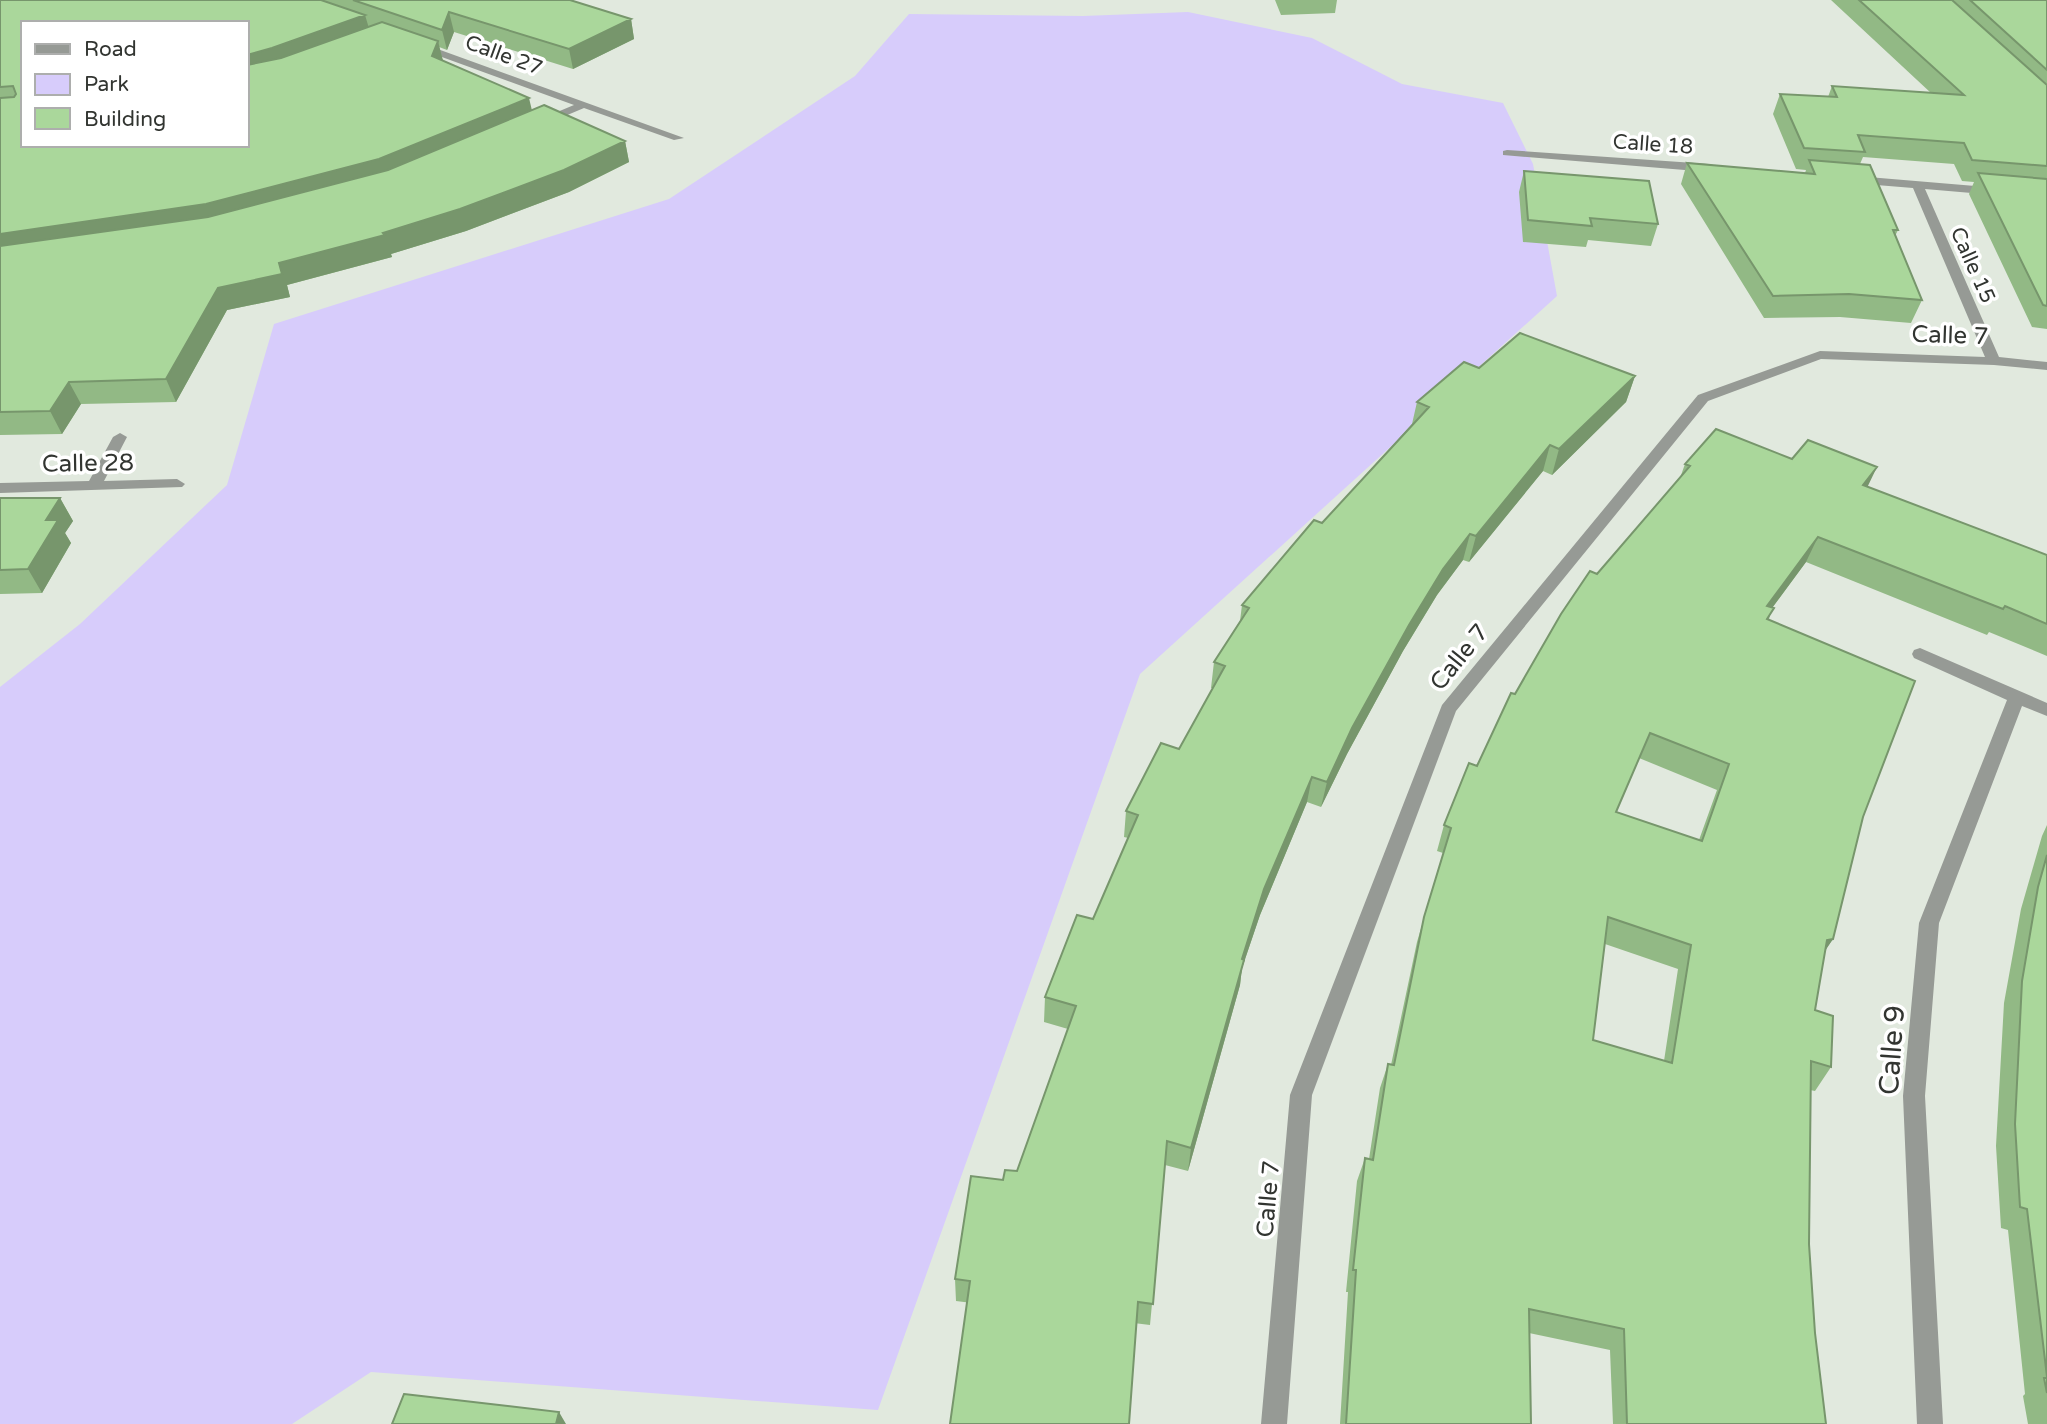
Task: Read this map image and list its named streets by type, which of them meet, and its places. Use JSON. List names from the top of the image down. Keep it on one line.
{"streets":{"street":["Calle 27","Calle 18","Calle 15","Calle 7","Calle 28","Calle 9"]},"crossings":[["Calle 15","Calle 7"]],"legend":["Road","Park","Building"]}
